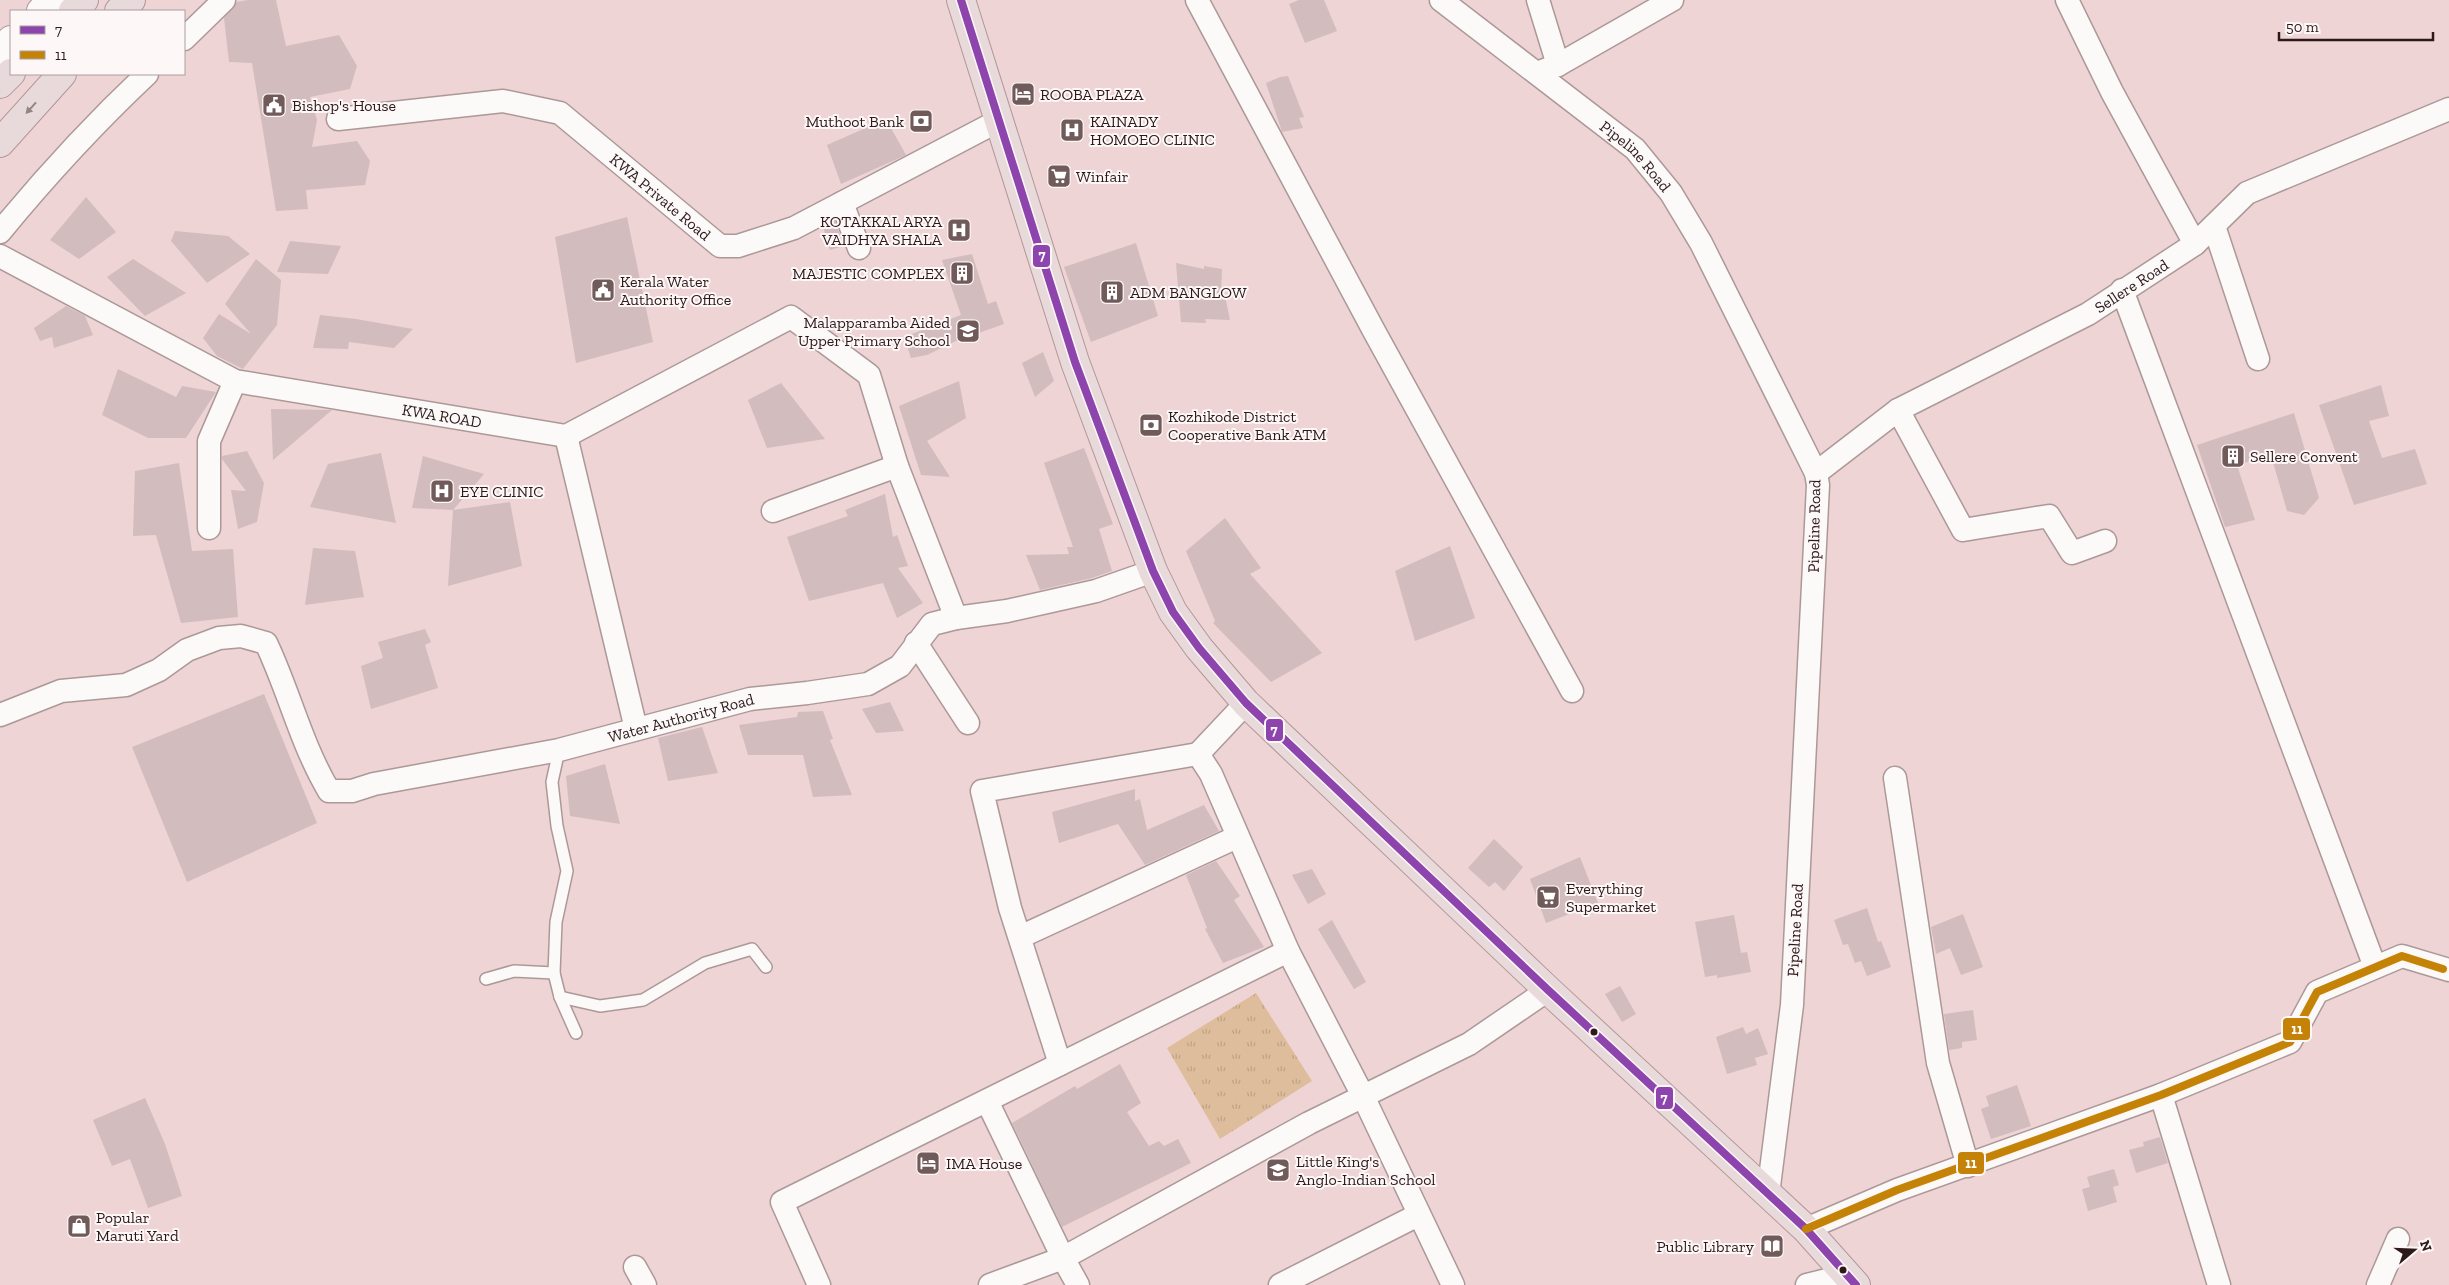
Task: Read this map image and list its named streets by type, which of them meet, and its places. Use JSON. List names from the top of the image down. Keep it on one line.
{"streets":{"street":["Pipeline Road","KWA Private Road","Sellere Road","KWA ROAD","Water Authority Road"]},"crossings":[["Pipeline Road","Sellere Road"]],"places":{"hotel":["ROOBA PLAZA","IMA House"],"public building":["Bishop's House","Kerala Water Authority Office"],"bank":["Muthoot Bank","Kozhikode District Cooperative Bank ATM"],"hospital":["KAINADY HOMOEO CLINIC","KOTAKKAL ARYA VAIDHYA SHALA","EYE CLINIC"],"supermarket":["Winfair","Everything Supermarket"],"building":["MAJESTIC COMPLEX","ADM BANGLOW","Sellere Convent"],"school or university":["Malapparamba Aided Upper Primary School","Little King's Anglo-Indian School"],"shop":["Popular Maruti Yard"],"library":["Public Library"]},"lines":["transit line 7","transit line 11"],"legend":["7","11"],"scale_bar":"50 m","north":"right"}
